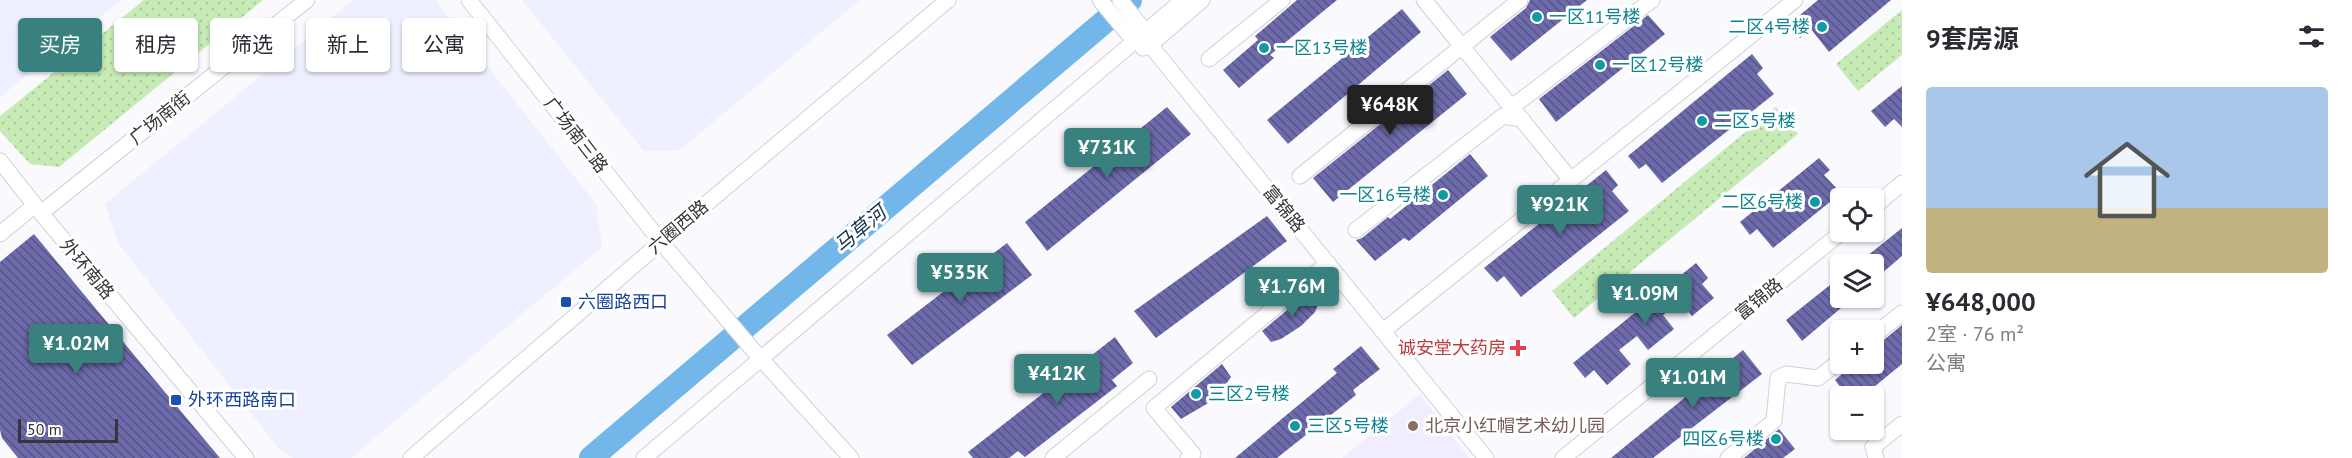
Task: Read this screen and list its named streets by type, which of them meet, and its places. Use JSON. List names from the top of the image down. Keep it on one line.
{"streets":{"street":["广场南街","广场南三路","富锦路","六圈西路","外环南路"]},"crossings":[["广场南街","外环南路"],["广场南三路","六圈西路"]],"water":["马草河"],"places":{"other":["一区11号楼","二区4号楼","一区13号楼","一区12号楼","二区5号楼","一区16号楼","二区6号楼","三区2号楼","三区5号楼","北京小红帽艺术幼儿园","四区6号楼"],"transit":["六圈路西口","外环西路南口"],"health":["诚安堂大药房"]},"scale_bar":"50 m","page":{"heading":"9套房源","chip":["买房","租房","筛选","新上","公寓"],"list":[{"name":"¥648,000","note":"2室 · 76 m² · 公寓"}],"price":["¥648K","¥731K","¥921K","¥535K","¥1.76M","¥1.09M","¥1.02M","¥412K","¥1.01M"],"map_buttons":["+","−"],"scale":"50 m"}}
